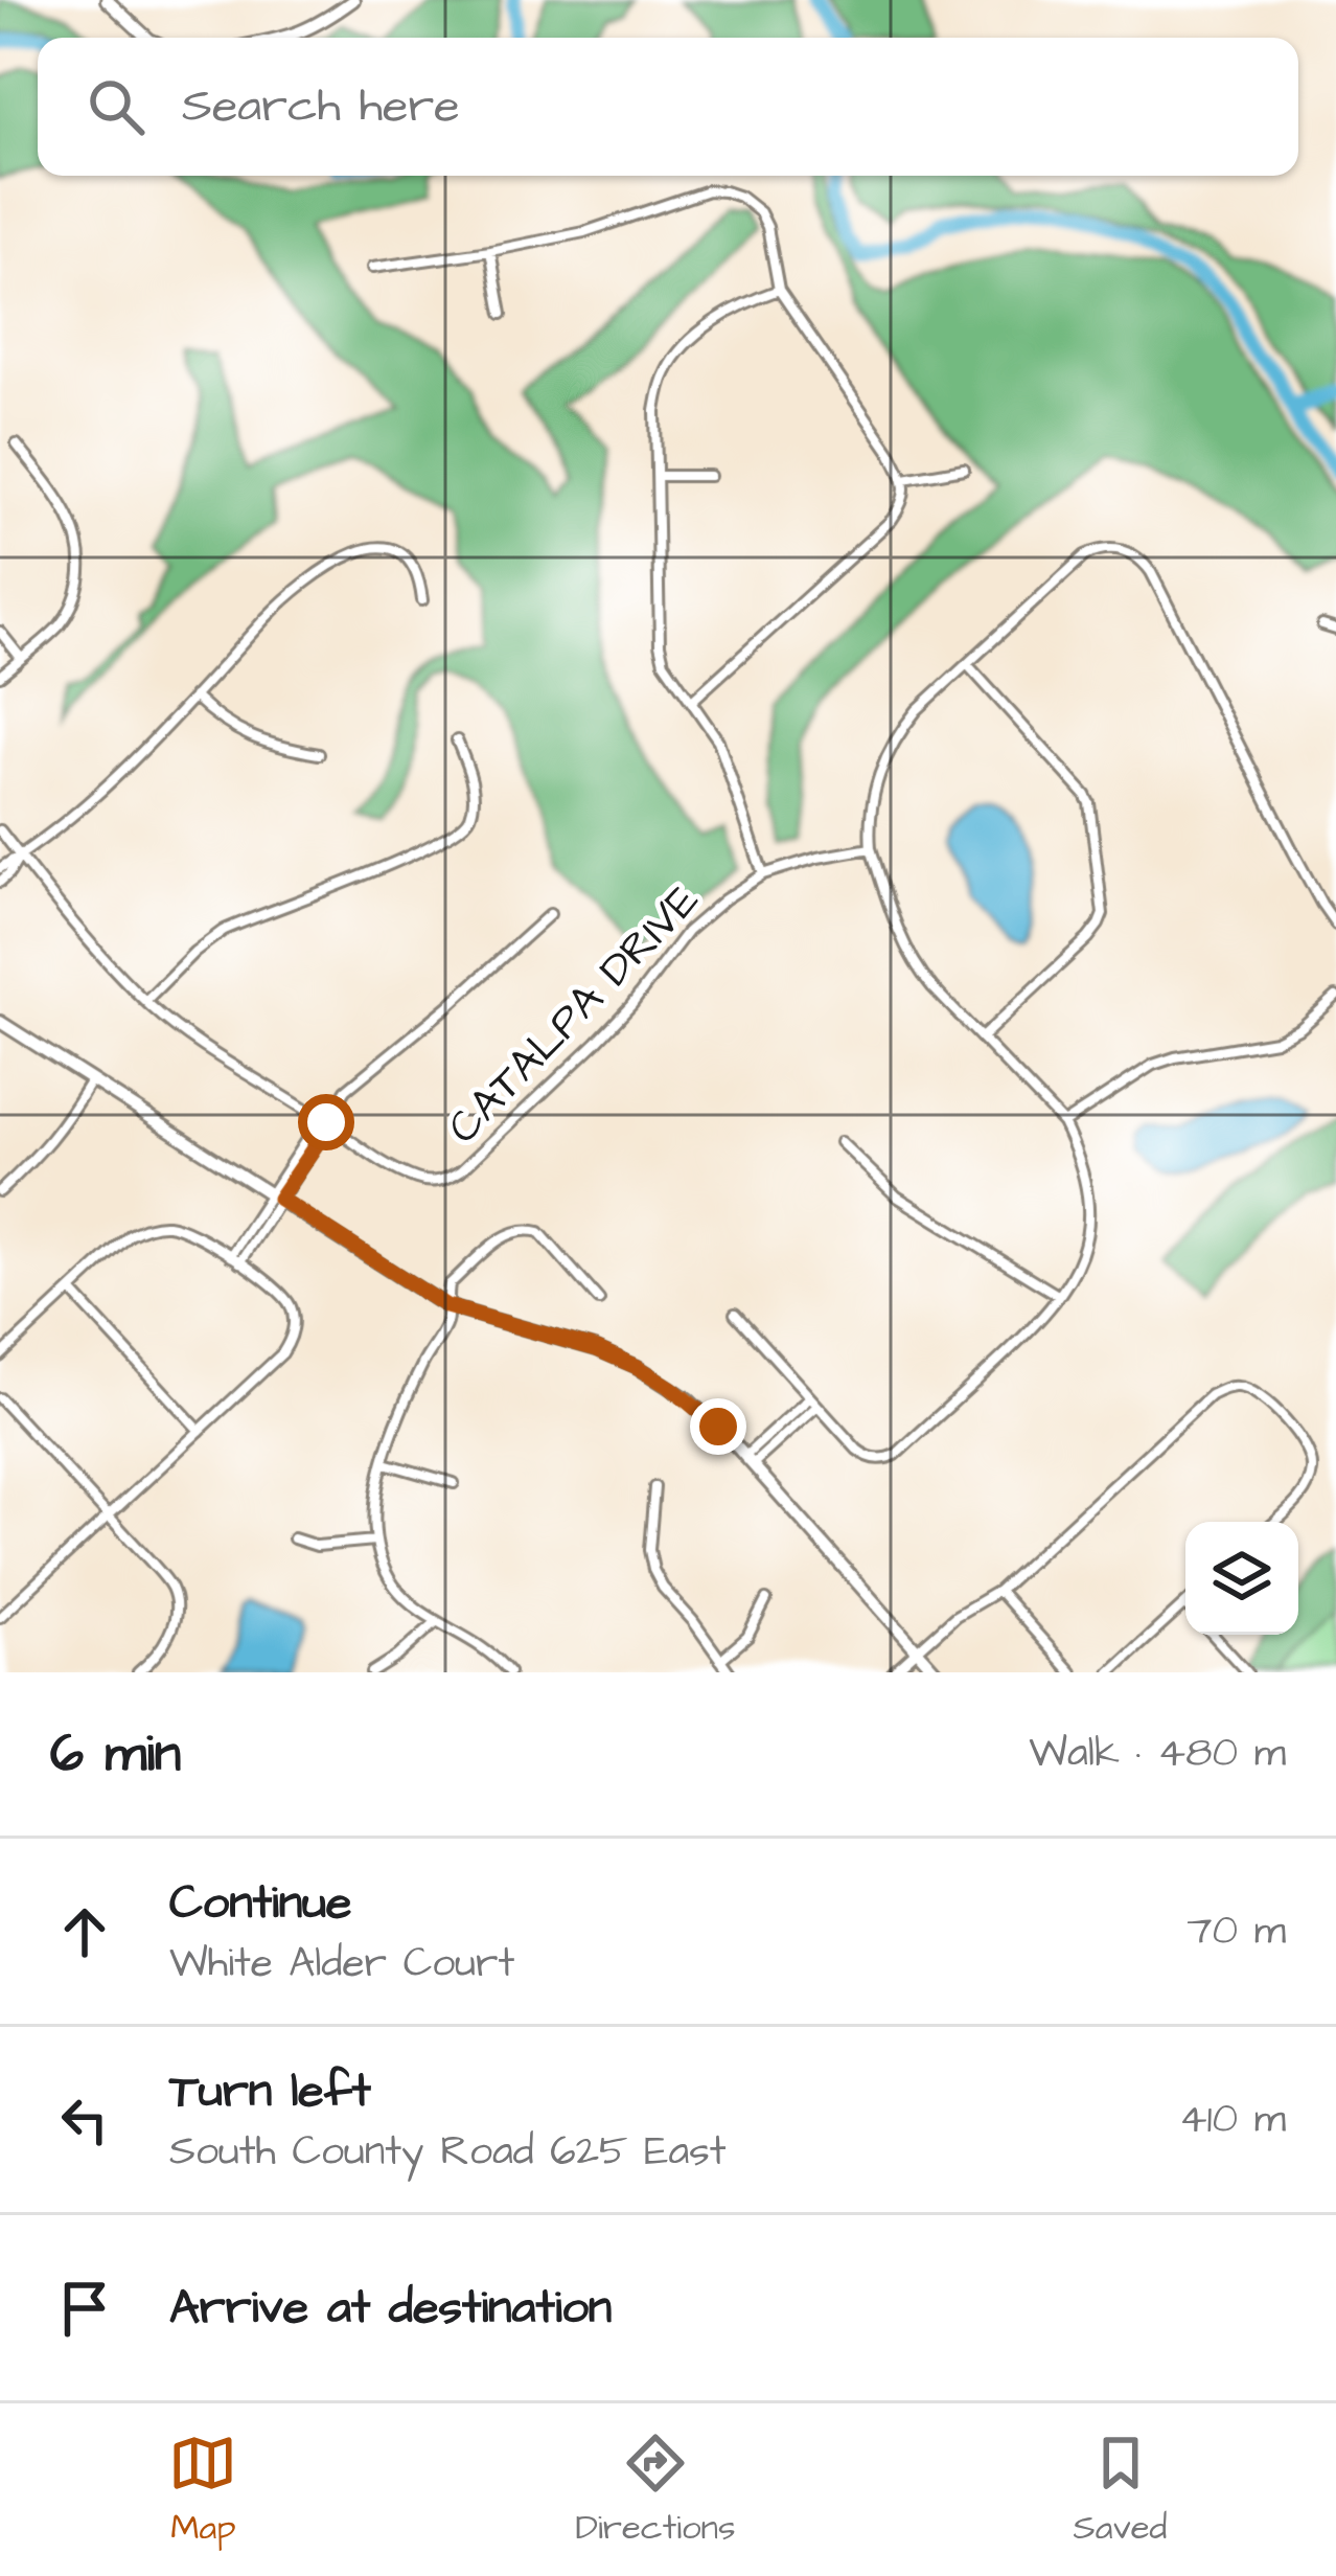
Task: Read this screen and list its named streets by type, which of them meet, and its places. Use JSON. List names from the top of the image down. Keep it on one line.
{"streets":{"street":["CATALPA DRIVE"]},"page":{"search":"Search here","heading":["6 min","Walk · 480 m"],"list":[["Continue","White Alder Court","70 m"],["Turn left","South County Road 625 East","410 m"],"Arrive at destination"],"nav":["Map","Directions","Saved"]}}
